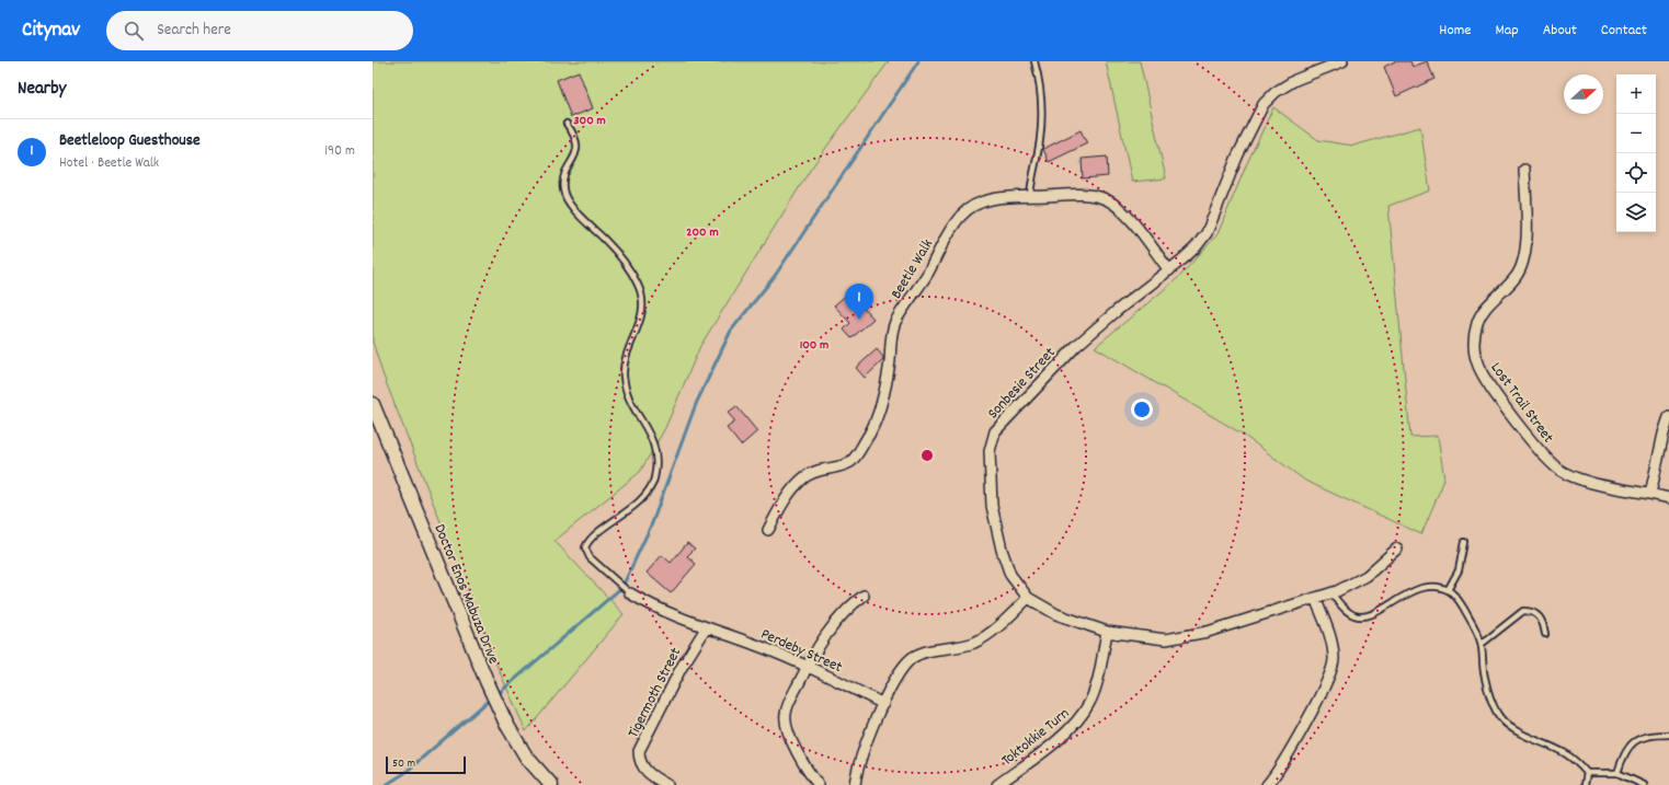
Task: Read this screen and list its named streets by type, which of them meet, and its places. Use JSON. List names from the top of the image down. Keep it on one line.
{"streets":{"main road":["Doctor Enos Mabuza Drive"],"street":["Beetle Walk","Sonbesie Street","Lost Trail Street","Perdeby Street","Tigermoth Street","Toktokkie Turn"]},"crossings":[["Beetle Walk","Sonbesie Street"],["Sonbesie Street","Toktokkie Turn"],["Perdeby Street","Tigermoth Street"]],"scale_bar":"50 m","north":"right","page":{"header":"Citynav","search":"Search here","nav":["Home","Map","About","Contact"],"heading":"Nearby","map_buttons":["+","−"],"list":[{"mark":"1","name":"Beetleloop Guesthouse","note":"Hotel · Beetle Walk","value":"190 m"}],"pins":"1","scale":"50 m"},"rings":["300 m","200 m","100 m"]}
